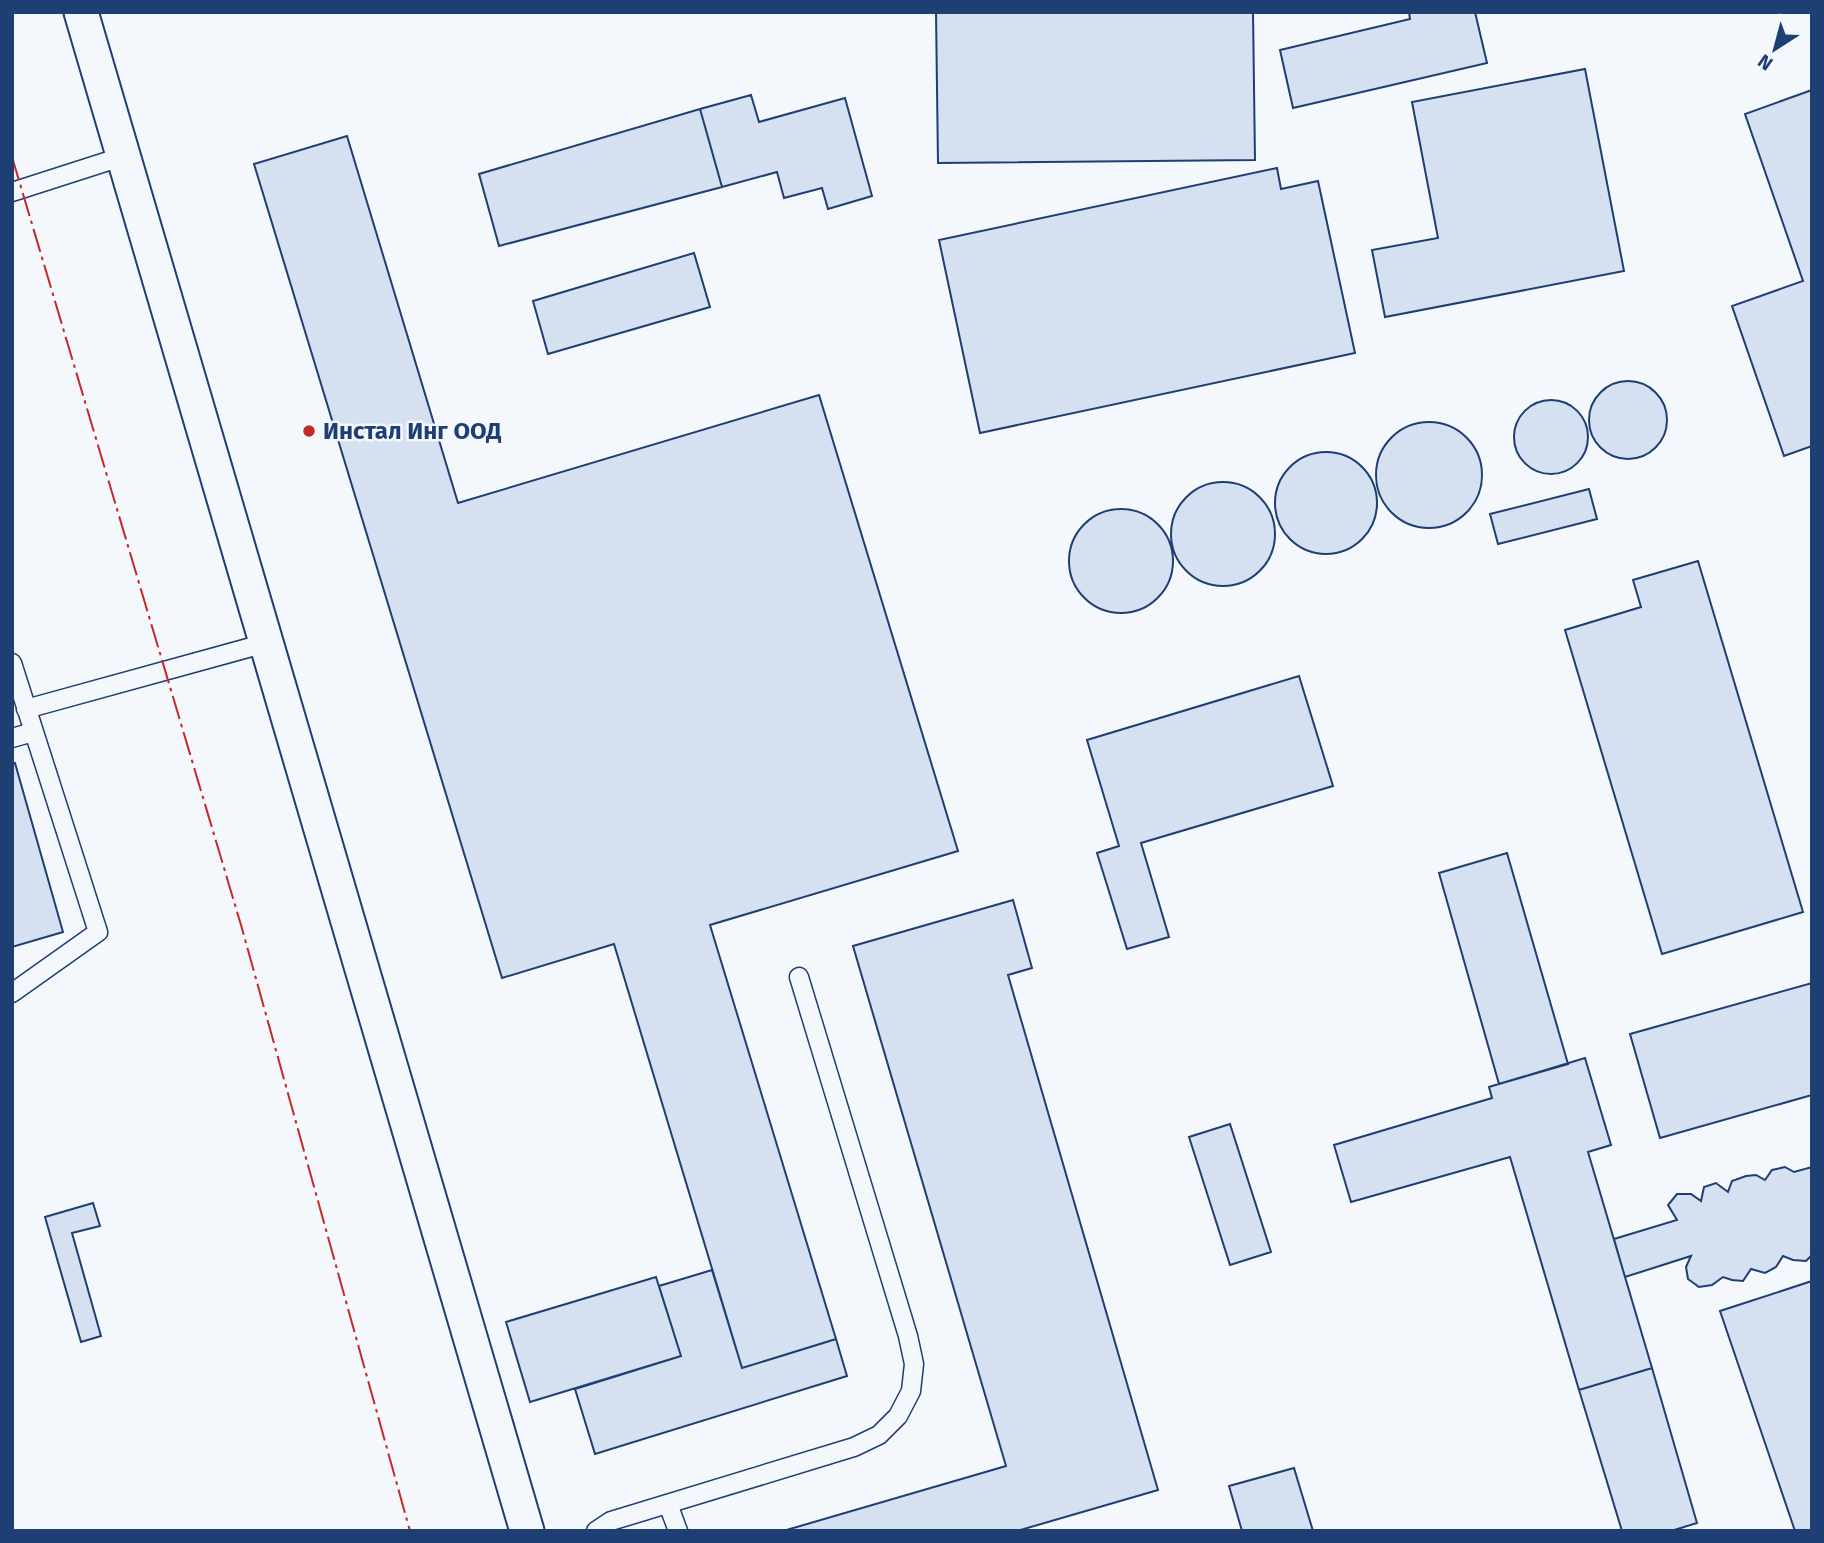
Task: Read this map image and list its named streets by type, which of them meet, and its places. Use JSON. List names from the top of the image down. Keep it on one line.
{"places":["Инстал Инг ООД"],"north":"bottom left"}
